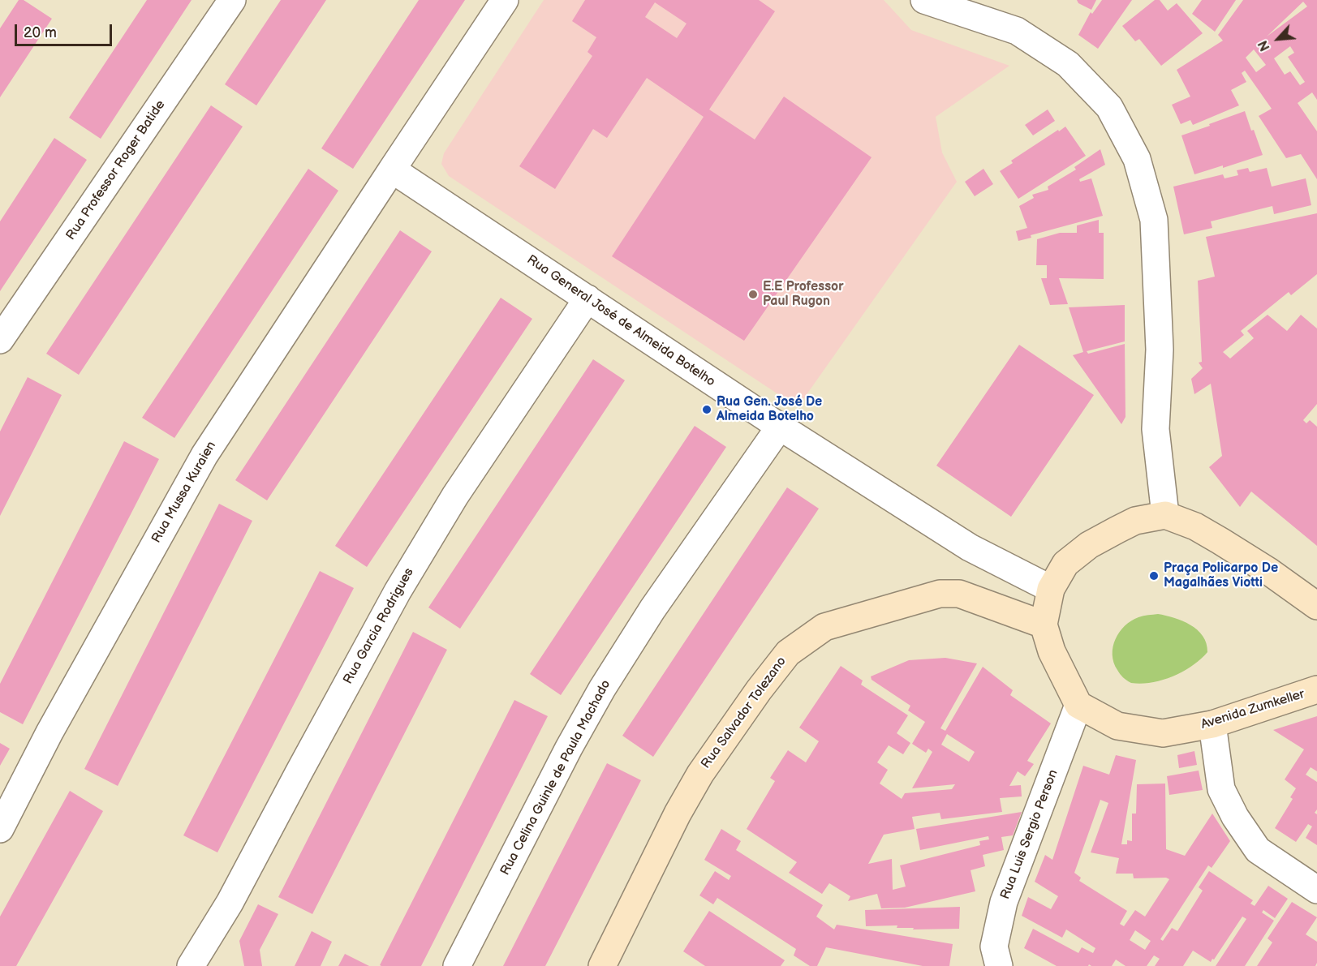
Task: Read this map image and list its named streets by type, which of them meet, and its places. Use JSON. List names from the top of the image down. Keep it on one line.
{"streets":{"street":["Rua Professor Roger Batide","Rua General José de Almeida Botelho","Rua Mussa Kuraien","Rua Garcia Rodrigues","Avenida Zumkeller","Rua Salvador Tolezano","Rua Celina Guinle de Paula Machado","Rua Luis Sergio Person"]},"crossings":[["Rua General José de Almeida Botelho","Rua Mussa Kuraien"],["Rua General José de Almeida Botelho","Rua Garcia Rodrigues"],["Rua General José de Almeida Botelho","Rua Celina Guinle de Paula Machado"],["Avenida Zumkeller","Rua Luis Sergio Person"]],"places":["E.E Professor Paul Rugon","Rua Gen. José De Almeida Botelho","Praça Policarpo De Magalhães Viotti"],"scale_bar":"20 m","north":"bottom left"}
